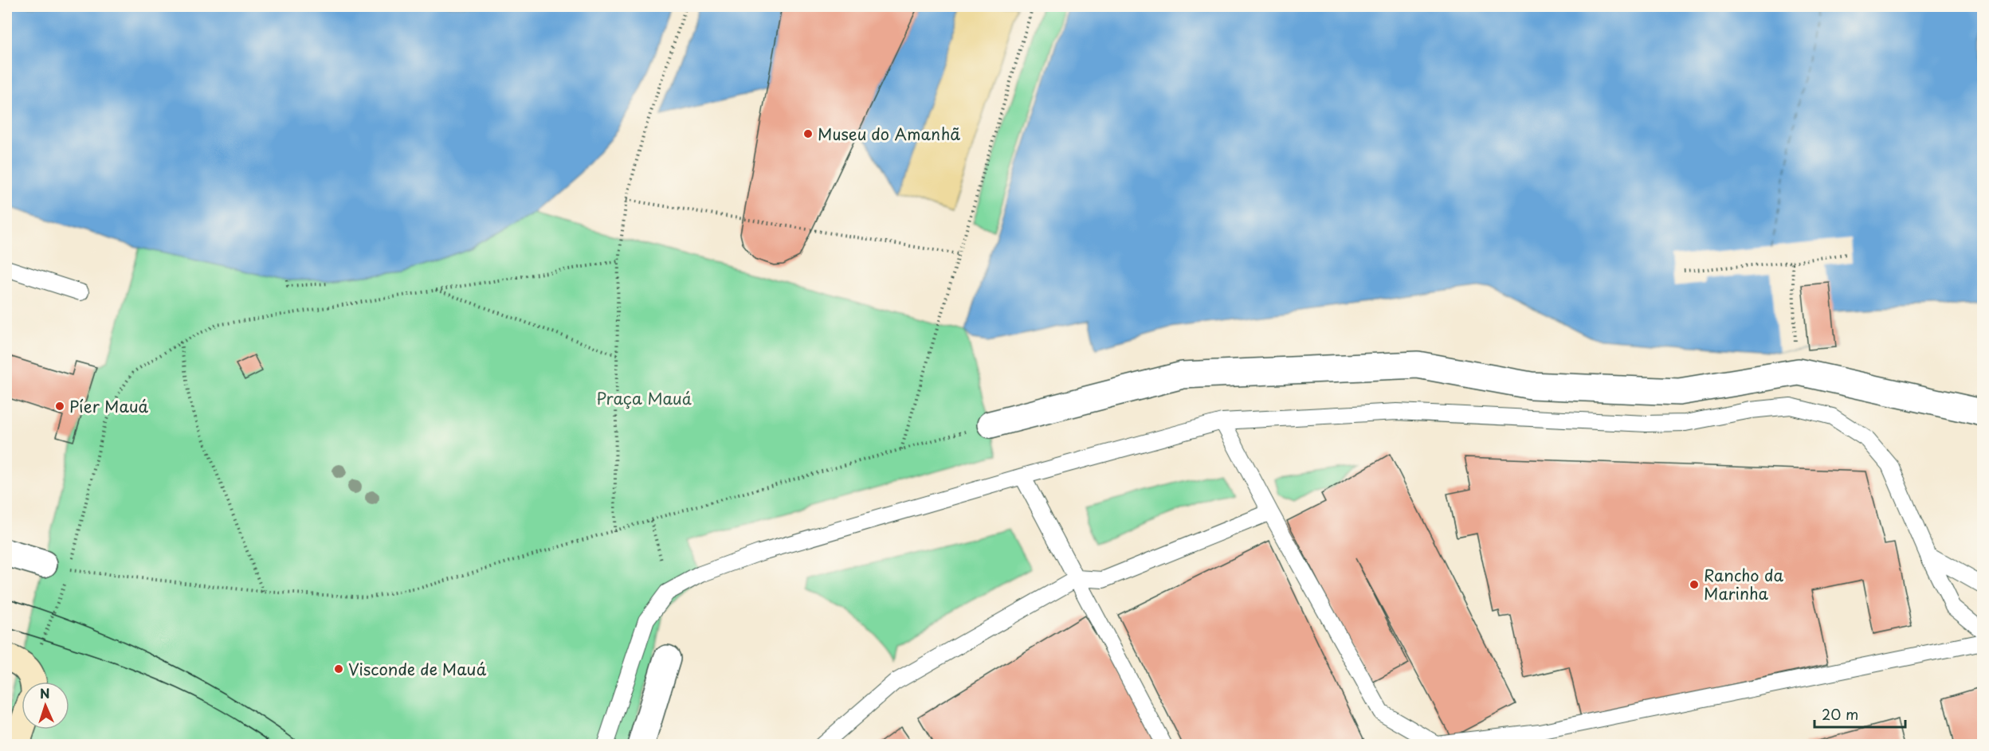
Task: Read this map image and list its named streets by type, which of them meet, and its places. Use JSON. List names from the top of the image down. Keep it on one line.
{"parks":["Praça Mauá"],"places":["Museu do Amanhã","Píer Mauá","Rancho da Marinha","Visconde de Mauá"],"scale_bar":"20 m","north":"top"}
